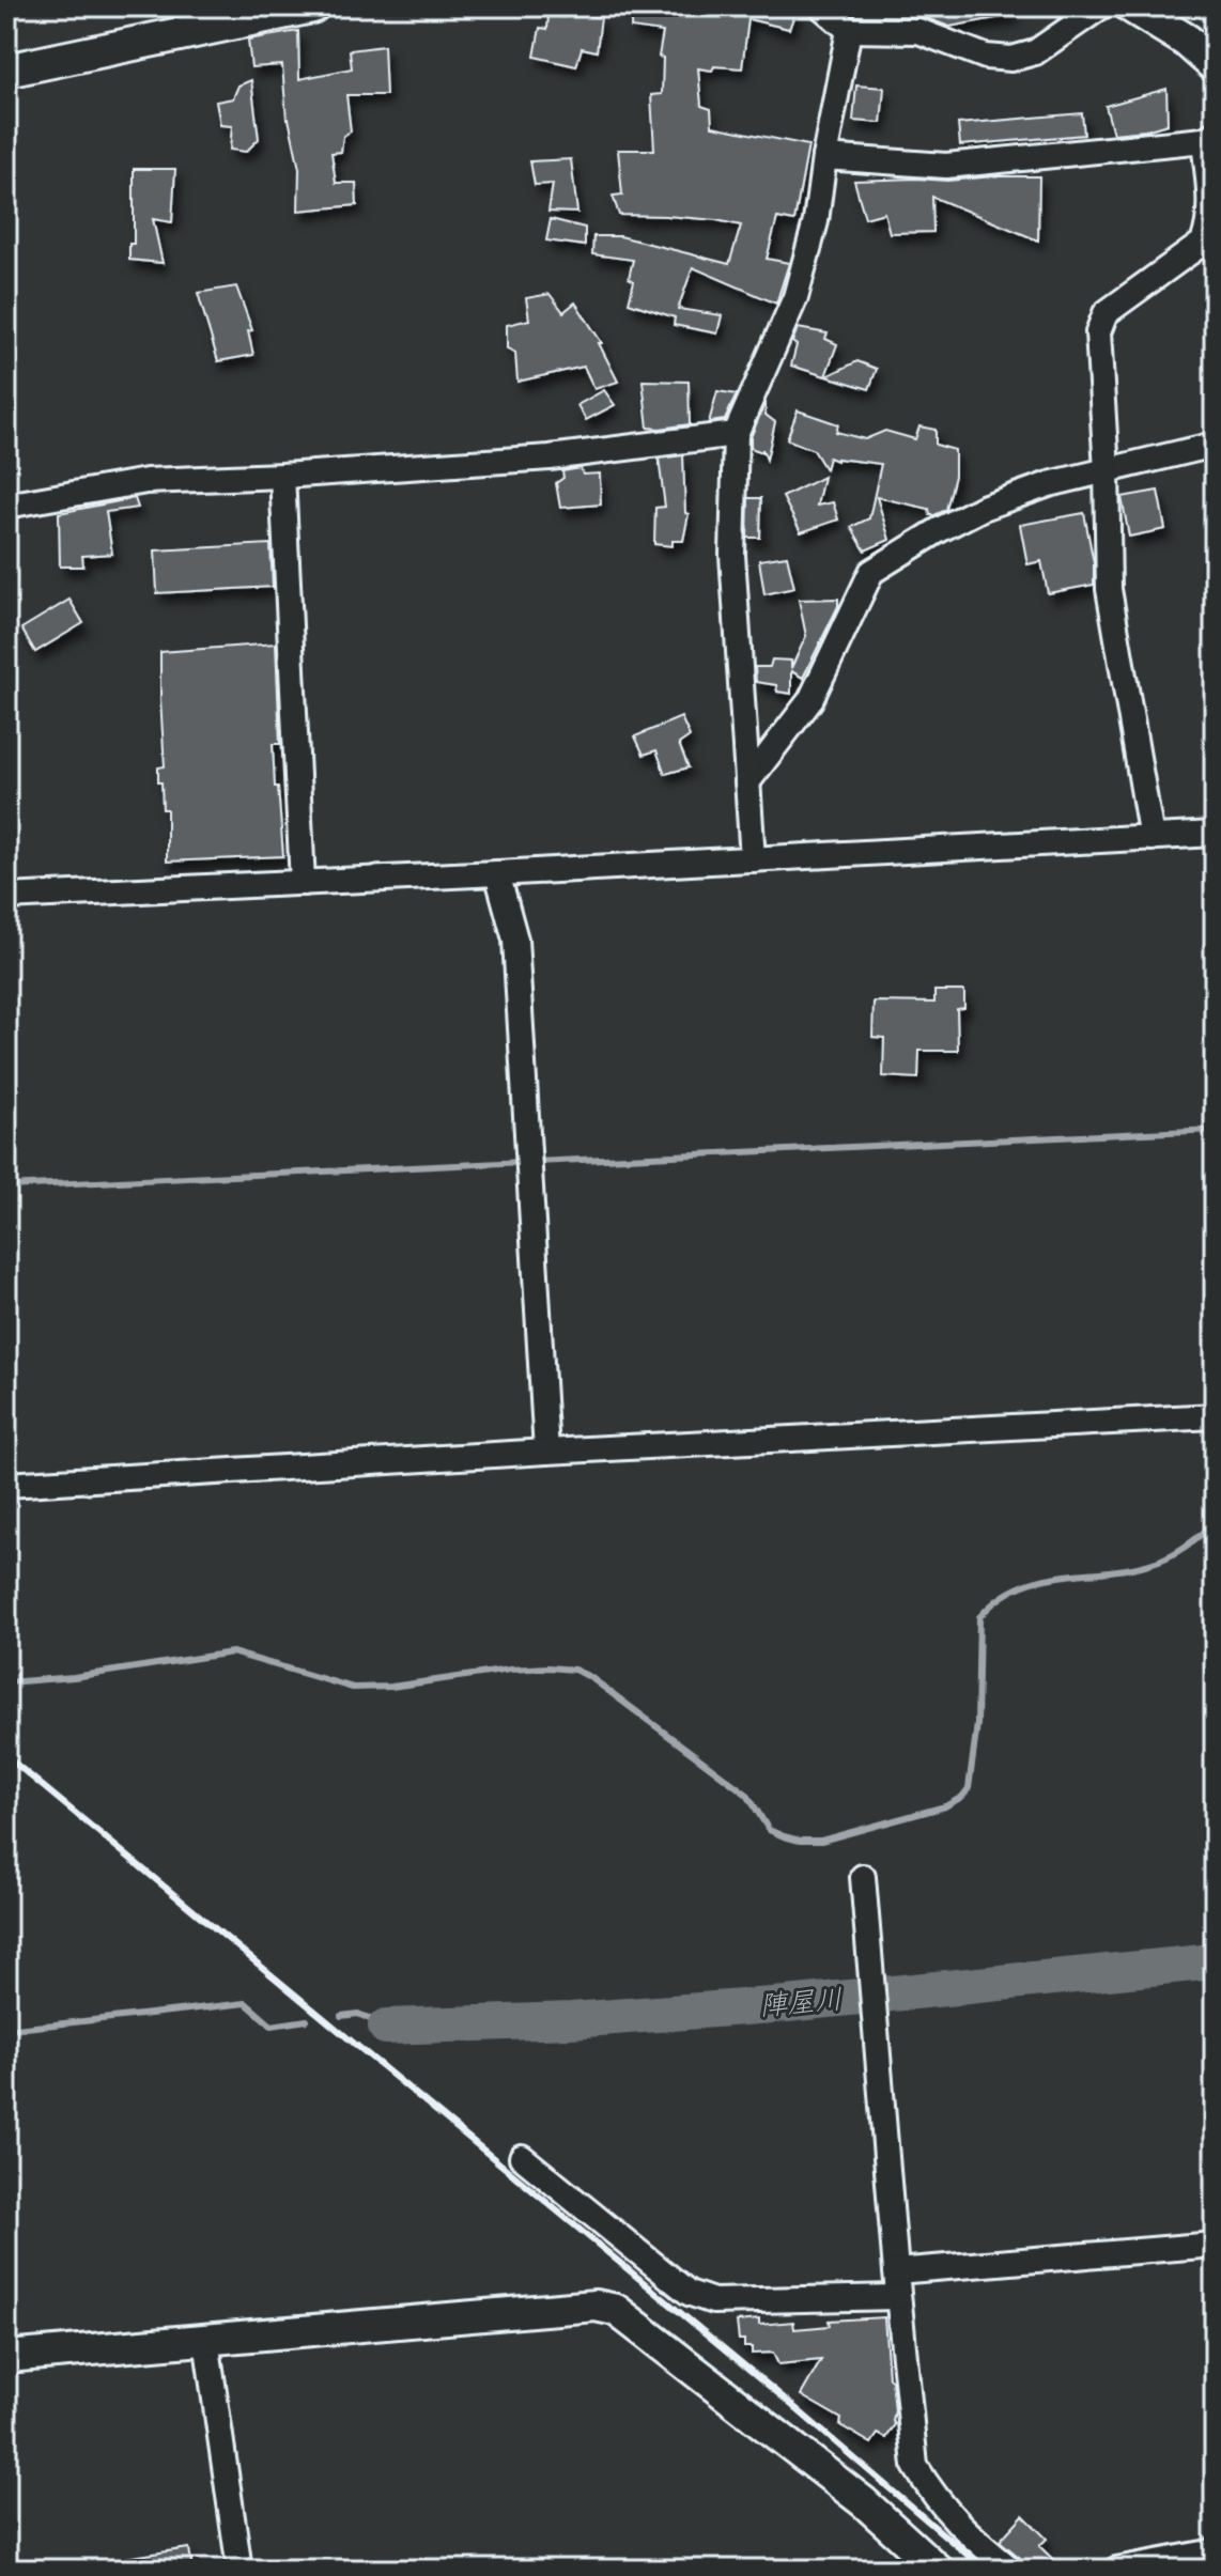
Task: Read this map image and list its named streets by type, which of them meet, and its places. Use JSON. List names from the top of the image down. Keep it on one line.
{"water":["陣屋川"]}
